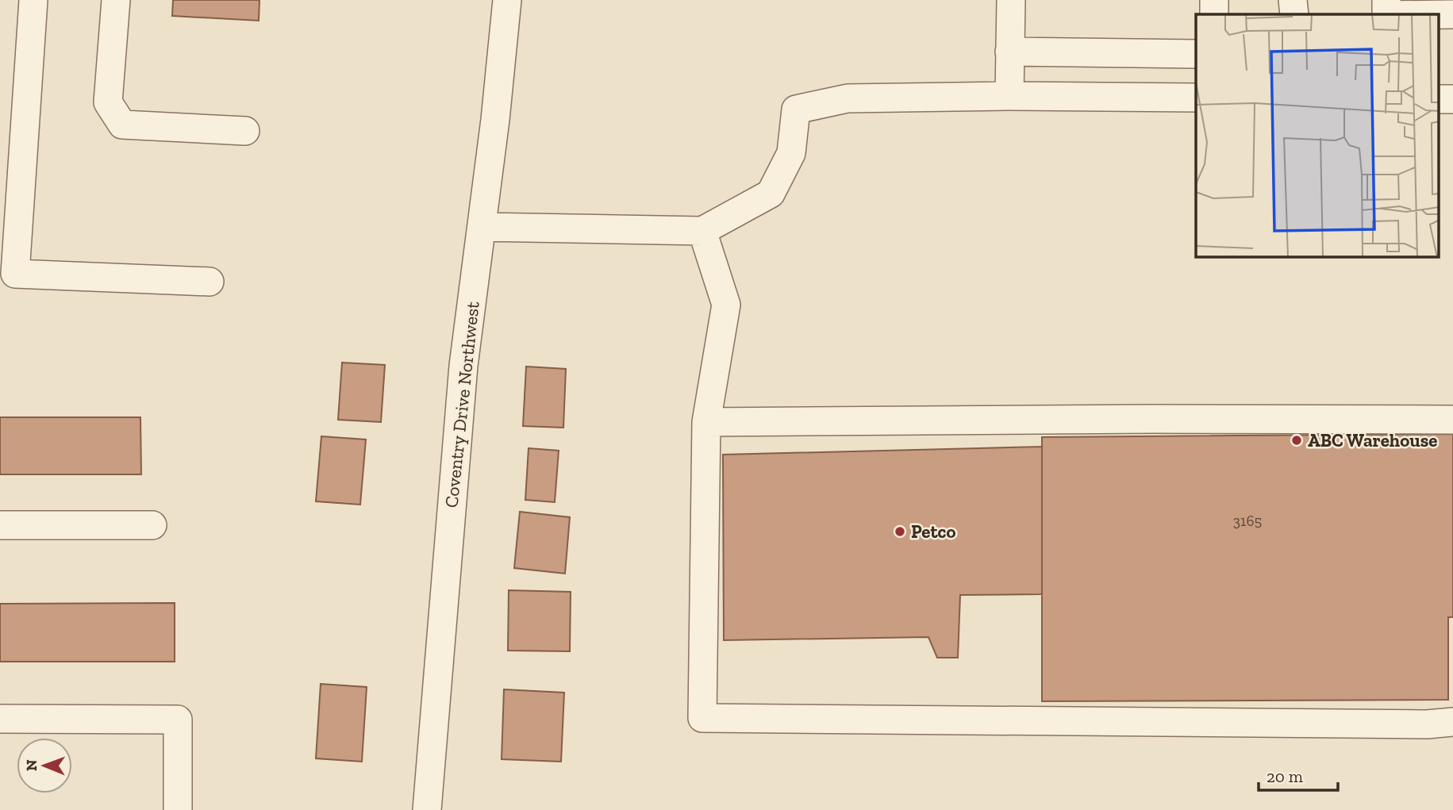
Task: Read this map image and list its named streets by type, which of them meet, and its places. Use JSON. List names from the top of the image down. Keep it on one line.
{"streets":{"street":["Coventry Drive Northwest"]},"places":["ABC Warehouse","Petco"],"house_numbers":["3165"],"scale_bar":"20 m","north":"left"}
